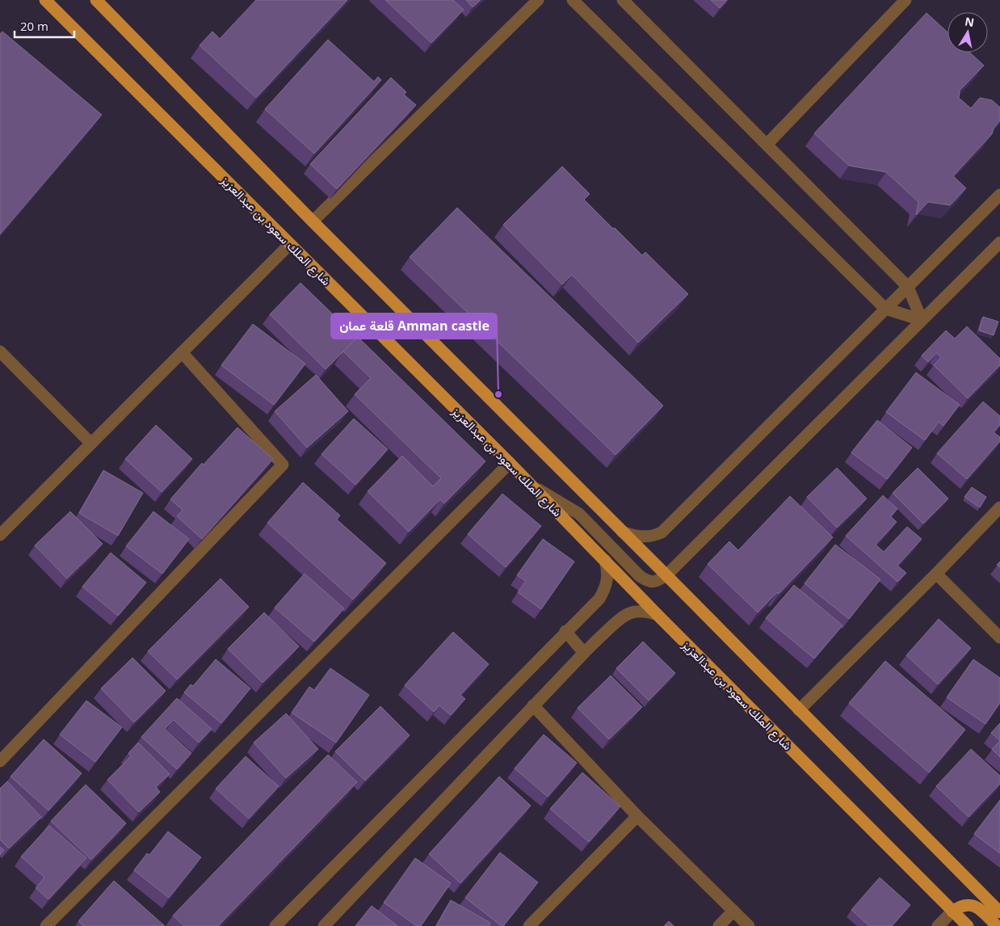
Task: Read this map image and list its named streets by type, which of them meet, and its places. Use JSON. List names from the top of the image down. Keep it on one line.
{"streets":{"main road":["شارع الملك سعود بن عبدالعزيز"]},"places":["قلعة عمان Amman castle"],"scale_bar":"20 m","north":"top"}
